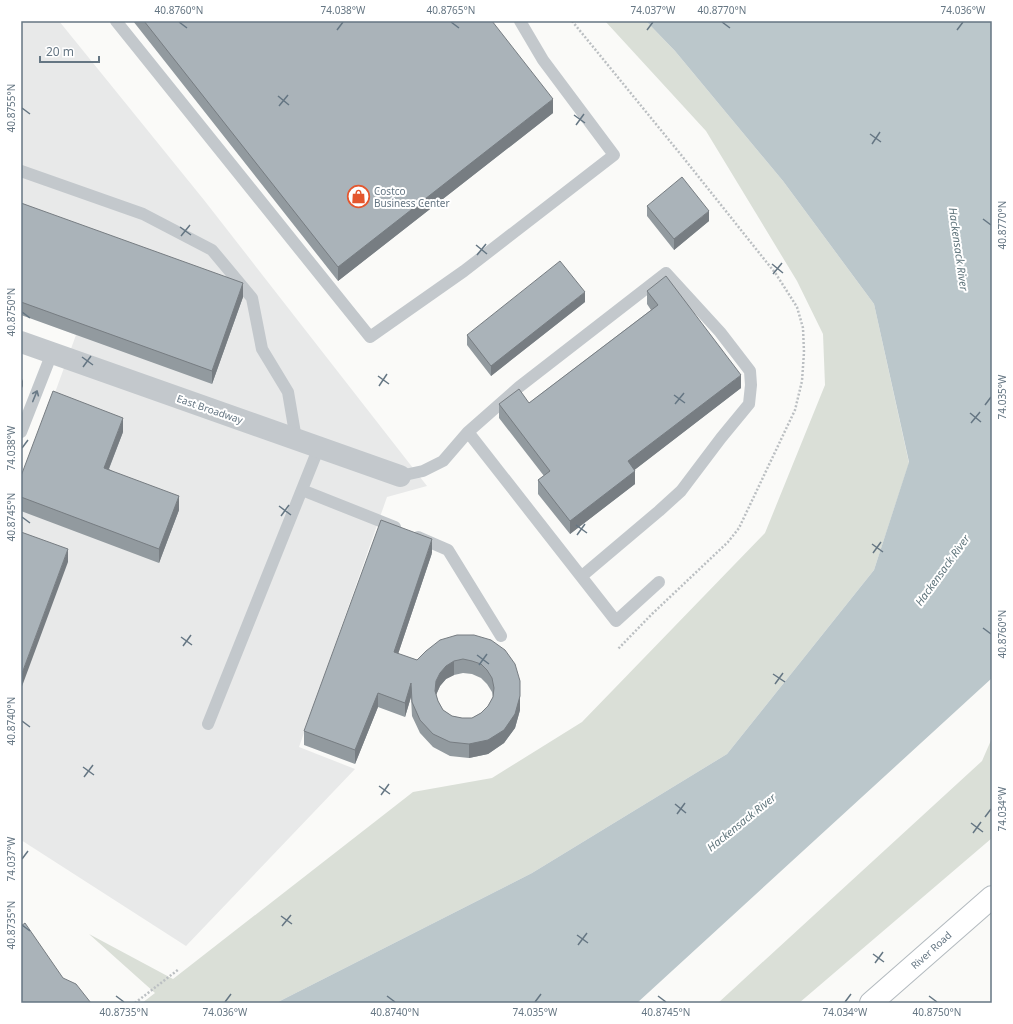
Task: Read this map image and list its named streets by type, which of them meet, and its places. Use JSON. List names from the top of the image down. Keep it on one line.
{"streets":{"main road":["River Road"],"street":["East Broadway"]},"water":["Hackensack River"],"places":{"shop":["Costco Business Center"]},"scale_bar":"20 m","coordinates":["40.8760°N","74.038°W","40.8765°N","74.037°W","40.8770°N","74.036°W","40.8755°N","40.8750°N","74.035°W","40.8745°N","40.8740°N","74.034°W","40.8735°N"]}
